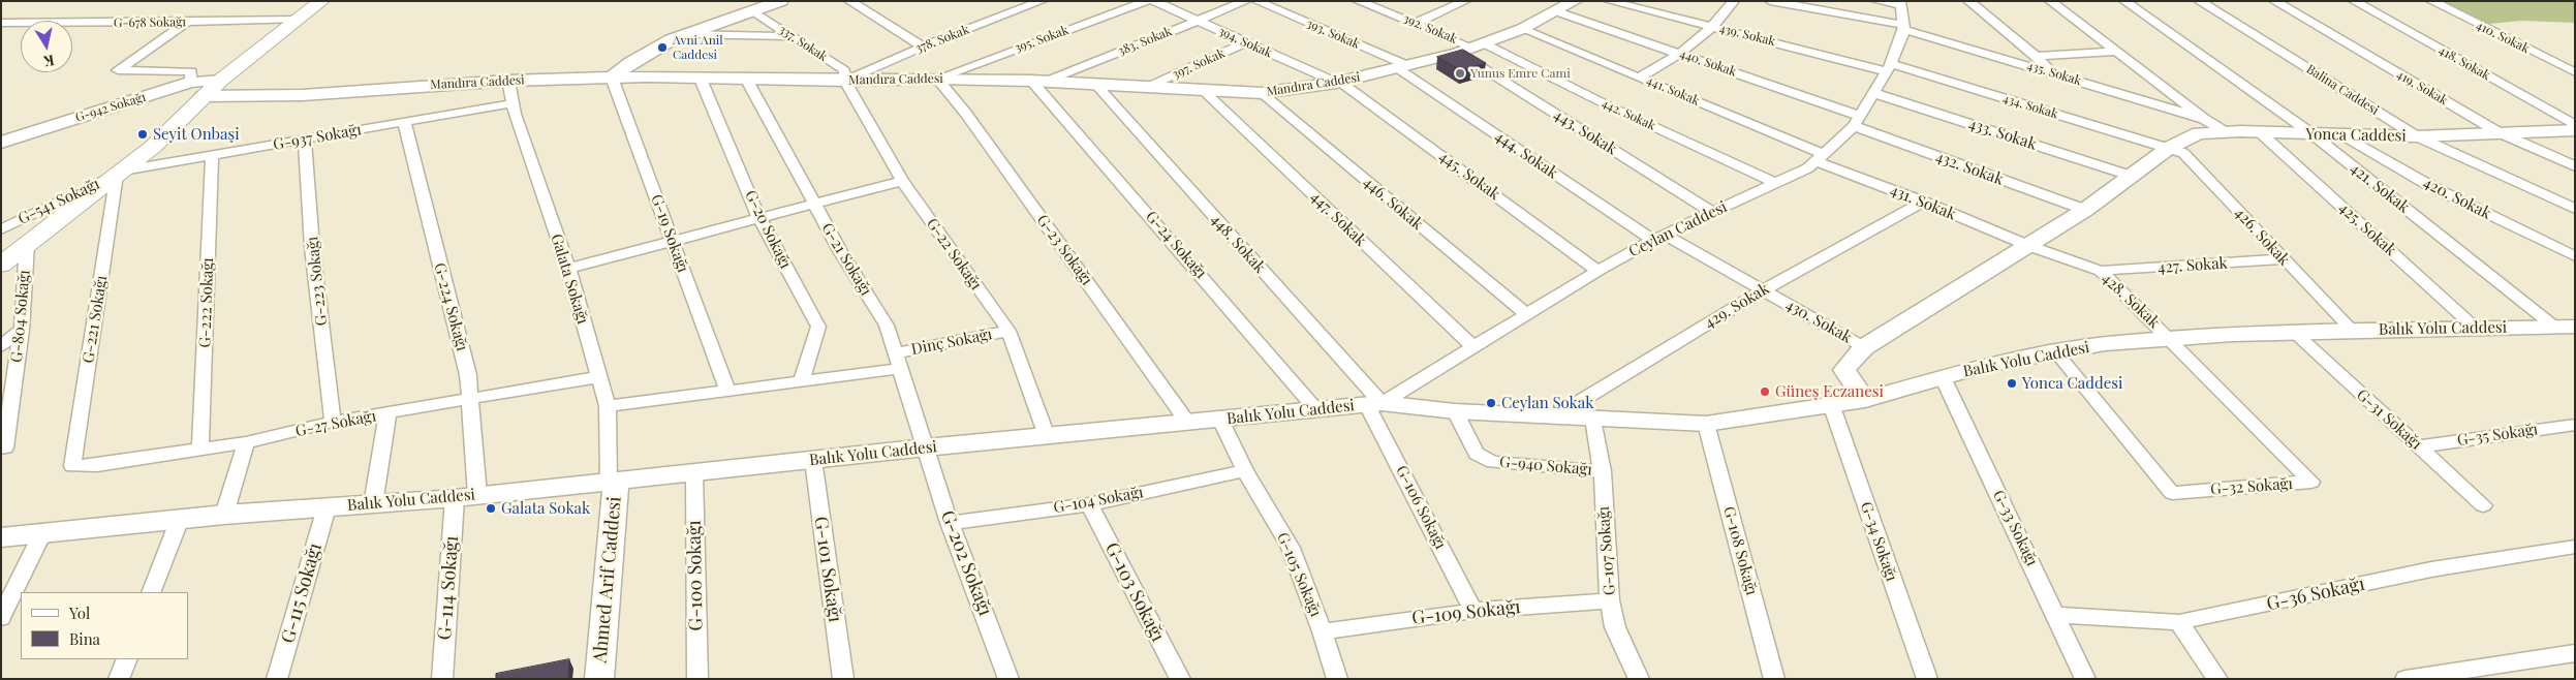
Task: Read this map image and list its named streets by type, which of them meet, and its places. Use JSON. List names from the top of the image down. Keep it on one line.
{"streets":{"street":["G-678 Sokağı","392. Sokak","393. Sokak","439. Sokak","410. Sokak","378. Sokak","395. Sokak","383. Sokak","394. Sokak","337. Sokak","440. Sokak","418. Sokak","397. Sokak","435. Sokak","Mandıra Caddesi","419. Sokak","Balina Caddesi","441. Sokak","434. Sokak","G-942 Sokağı","442. Sokak","443. Sokak","433. Sokak","Yonca Caddesi","G-937 Sokağı","444. Sokak","432. Sokak","445. Sokak","421. Sokak","420. Sokak","G-541 Sokağı","431. Sokak","446. Sokak","447. Sokak","G-20 Sokağı","Ceylan Caddesi","425. Sokak","G-19 Sokağı","426. Sokak","448. Sokak","G-24 Sokağı","G-23 Sokağı","G-22 Sokağı","G-21 Sokağı","427. Sokak","Galata Sokağı","G-223 Sokağı","428. Sokak","G-222 Sokağı","429. Sokak","G-224 Sokağı","G-804 Sokağı","G-221 Sokağı","430. Sokak","Balık Yolu Caddesi","Dinç Sokağı","G-31 Sokağı","G-27 Sokağı","G-35 Sokağı","G-940 Sokağı","G-32 Sokağı","G-104 Sokağı","G-106 Sokağı","G-33 Sokağı","G-34 Sokağı","G-107 Sokağı","G-108 Sokağı","G-202 Sokağı","G-101 Sokağı","G-105 Sokağı","G-100 Sokağı","Ahmed Arif Caddesi","G-114 Sokağı","G-103 Sokağı","G-115 Sokağı","G-36 Sokağı","G-109 Sokağı"]},"crossings":[["392. Sokak","Mandıra Caddesi"],["392. Sokak","442. Sokak"],["392. Sokak","443. Sokak"],["393. Sokak","Mandıra Caddesi"],["393. Sokak","444. Sokak"],["439. Sokak","434. Sokak"],["439. Sokak","Ceylan Caddesi"],["378. Sokak","337. Sokak"],["378. Sokak","Mandıra Caddesi"],["378. Sokak","G-22 Sokağı"],["395. Sokak","Mandıra Caddesi"],["395. Sokak","G-23 Sokağı"],["383. Sokak","394. Sokak"],["383. Sokak","Mandıra Caddesi"],["383. Sokak","G-24 Sokağı"],["394. Sokak","397. Sokak"],["394. Sokak","Mandıra Caddesi"],["394. Sokak","445. Sokak"],["337. Sokak","Mandıra Caddesi"],["337. Sokak","G-22 Sokağı"],["440. Sokak","Mandıra Caddesi"],["440. Sokak","432. Sokak"],["440. Sokak","Ceylan Caddesi"],["397. Sokak","Mandıra Caddesi"],["435. Sokak","Ceylan Caddesi"],["Mandıra Caddesi","441. Sokak"],["Mandıra Caddesi","G-942 Sokağı"],["Mandıra Caddesi","442. Sokak"],["Mandıra Caddesi","443. Sokak"],["Mandıra Caddesi","444. Sokak"],["Mandıra Caddesi","445. Sokak"],["Mandıra Caddesi","446. Sokak"],["Mandıra Caddesi","447. Sokak"],["Mandıra Caddesi","G-20 Sokağı"],["Mandıra Caddesi","G-19 Sokağı"],["Mandıra Caddesi","448. Sokak"],["Mandıra Caddesi","G-24 Sokağı"],["Mandıra Caddesi","G-23 Sokağı"],["Mandıra Caddesi","G-22 Sokağı"],["Mandıra Caddesi","G-21 Sokağı"],["Mandıra Caddesi","Galata Sokağı"],["419. Sokak","Yonca Caddesi"],["Balina Caddesi","Yonca Caddesi"],["441. Sokak","431. Sokak"],["441. Sokak","Ceylan Caddesi"],["434. Sokak","Yonca Caddesi"],["434. Sokak","Ceylan Caddesi"],["434. Sokak","426. Sokak"],["442. Sokak","443. Sokak"],["442. Sokak","Ceylan Caddesi"],["443. Sokak","Ceylan Caddesi"],["433. Sokak","Yonca Caddesi"],["433. Sokak","Ceylan Caddesi"],["Yonca Caddesi","432. Sokak"],["Yonca Caddesi","421. Sokak"],["Yonca Caddesi","420. Sokak"],["Yonca Caddesi","431. Sokak"],["Yonca Caddesi","425. Sokak"],["Yonca Caddesi","426. Sokak"],["Yonca Caddesi","428. Sokak"],["Yonca Caddesi","430. Sokak"],["Yonca Caddesi","Balık Yolu Caddesi"],["G-937 Sokağı","G-541 Sokağı"],["G-937 Sokağı","Galata Sokağı"],["G-937 Sokağı","G-223 Sokağı"],["G-937 Sokağı","G-222 Sokağı"],["G-937 Sokağı","G-224 Sokağı"],["G-937 Sokağı","G-221 Sokağı"],["444. Sokak","Ceylan Caddesi"],["444. Sokak","430. Sokak"],["432. Sokak","Ceylan Caddesi"],["445. Sokak","Ceylan Caddesi"],["421. Sokak","Balık Yolu Caddesi"],["G-541 Sokağı","G-221 Sokağı"],["431. Sokak","Ceylan Caddesi"],["431. Sokak","428. Sokak"],["431. Sokak","429. Sokak"],["446. Sokak","Ceylan Caddesi"],["447. Sokak","Ceylan Caddesi"],["Ceylan Caddesi","448. Sokak"],["Ceylan Caddesi","430. Sokak"],["Ceylan Caddesi","Balık Yolu Caddesi"],["Ceylan Caddesi","G-106 Sokağı"],["425. Sokak","Balık Yolu Caddesi"],["426. Sokak","427. Sokak"],["426. Sokak","Balık Yolu Caddesi"],["448. Sokak","Balık Yolu Caddesi"],["448. Sokak","G-106 Sokağı"],["G-24 Sokağı","Balık Yolu Caddesi"],["G-23 Sokağı","Balık Yolu Caddesi"],["G-22 Sokağı","Balık Yolu Caddesi"],["G-22 Sokağı","Dinç Sokağı"],["G-21 Sokağı","Balık Yolu Caddesi"],["G-21 Sokağı","Dinç Sokağı"],["G-21 Sokağı","G-202 Sokağı"],["427. Sokak","428. Sokak"],["Galata Sokağı","Balık Yolu Caddesi"],["Galata Sokağı","G-27 Sokağı"],["Galata Sokağı","Ahmed Arif Caddesi"],["G-223 Sokağı","G-27 Sokağı"],["428. Sokak","Balık Yolu Caddesi"],["428. Sokak","G-32 Sokağı"],["G-222 Sokağı","G-27 Sokağı"],["429. Sokak","430. Sokak"],["429. Sokak","Balık Yolu Caddesi"],["G-224 Sokağı","Balık Yolu Caddesi"],["G-224 Sokağı","G-27 Sokağı"],["G-224 Sokağı","G-114 Sokağı"],["G-221 Sokağı","G-27 Sokağı"],["Balık Yolu Caddesi","G-31 Sokağı"],["Balık Yolu Caddesi","G-940 Sokağı"],["Balık Yolu Caddesi","G-32 Sokağı"],["Balık Yolu Caddesi","G-106 Sokağı"],["Balık Yolu Caddesi","G-33 Sokağı"],["Balık Yolu Caddesi","G-34 Sokağı"],["Balık Yolu Caddesi","G-107 Sokağı"],["Balık Yolu Caddesi","G-108 Sokağı"],["Balık Yolu Caddesi","G-202 Sokağı"],["Balık Yolu Caddesi","G-101 Sokağı"],["Balık Yolu Caddesi","G-105 Sokağı"],["Balık Yolu Caddesi","G-100 Sokağı"],["Balık Yolu Caddesi","Ahmed Arif Caddesi"],["Balık Yolu Caddesi","G-114 Sokağı"],["Balık Yolu Caddesi","G-115 Sokağı"],["G-31 Sokağı","G-35 Sokağı"],["G-940 Sokağı","G-107 Sokağı"],["G-104 Sokağı","G-202 Sokağı"],["G-104 Sokağı","G-105 Sokağı"],["G-104 Sokağı","G-103 Sokağı"],["G-106 Sokağı","G-109 Sokağı"],["G-33 Sokağı","G-36 Sokağı"],["G-107 Sokağı","G-109 Sokağı"],["G-105 Sokağı","G-109 Sokağı"]],"places":["Avni Anil Caddesi","Yunus Emre Cami","Seyit Onbaşi","Yonca Caddesi","Güneş Eczanesi","Ceylan Sokak","Galata Sokak"],"legend":["Yol","Bina"],"north":"bottom"}
